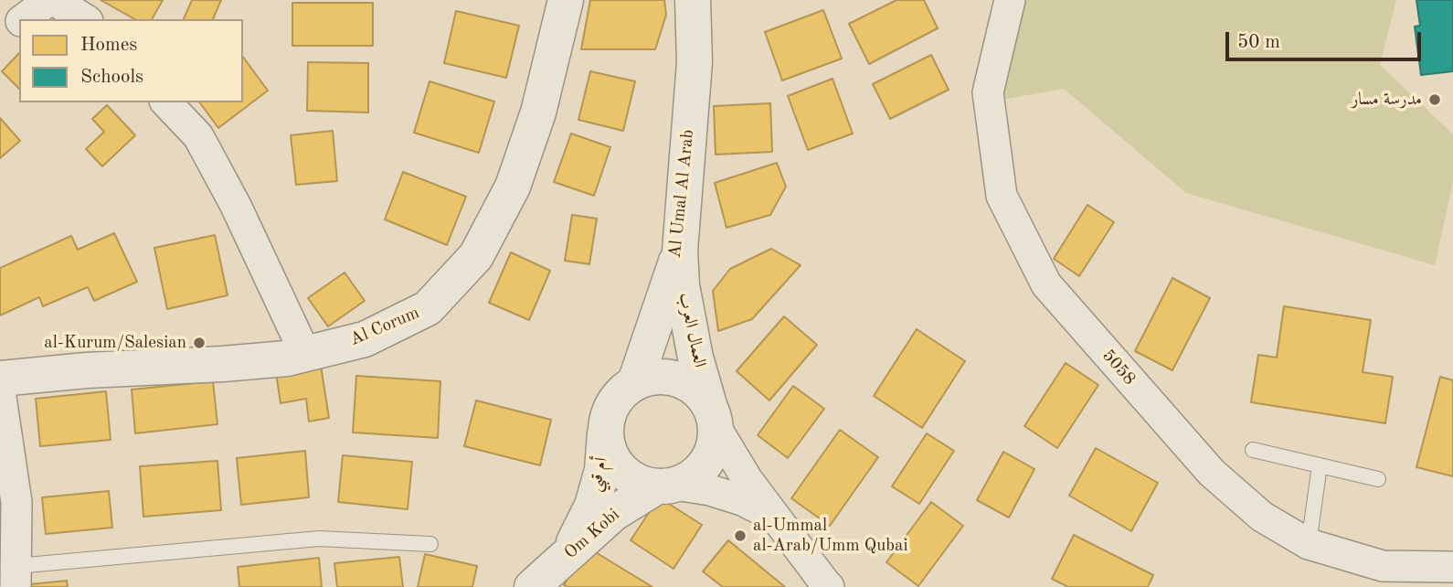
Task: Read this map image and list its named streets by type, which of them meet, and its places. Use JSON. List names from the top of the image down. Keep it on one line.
{"streets":{"street":["Al Umal Al Arab","Al Corum","العمال العرب","5058","أم قبي","Om Kobi"]},"crossings":[["Al Umal Al Arab","العمال العرب"],["Al Umal Al Arab","أم قبي"],["Al Umal Al Arab","Om Kobi"],["العمال العرب","أم قبي"],["العمال العرب","Om Kobi"],["أم قبي","Om Kobi"]],"places":["مدرسة مسار","al-Kurum/Salesian","al-Ummal al-Arab/Umm Qubai"],"legend":["Homes","Schools"],"scale_bar":"50 m"}
